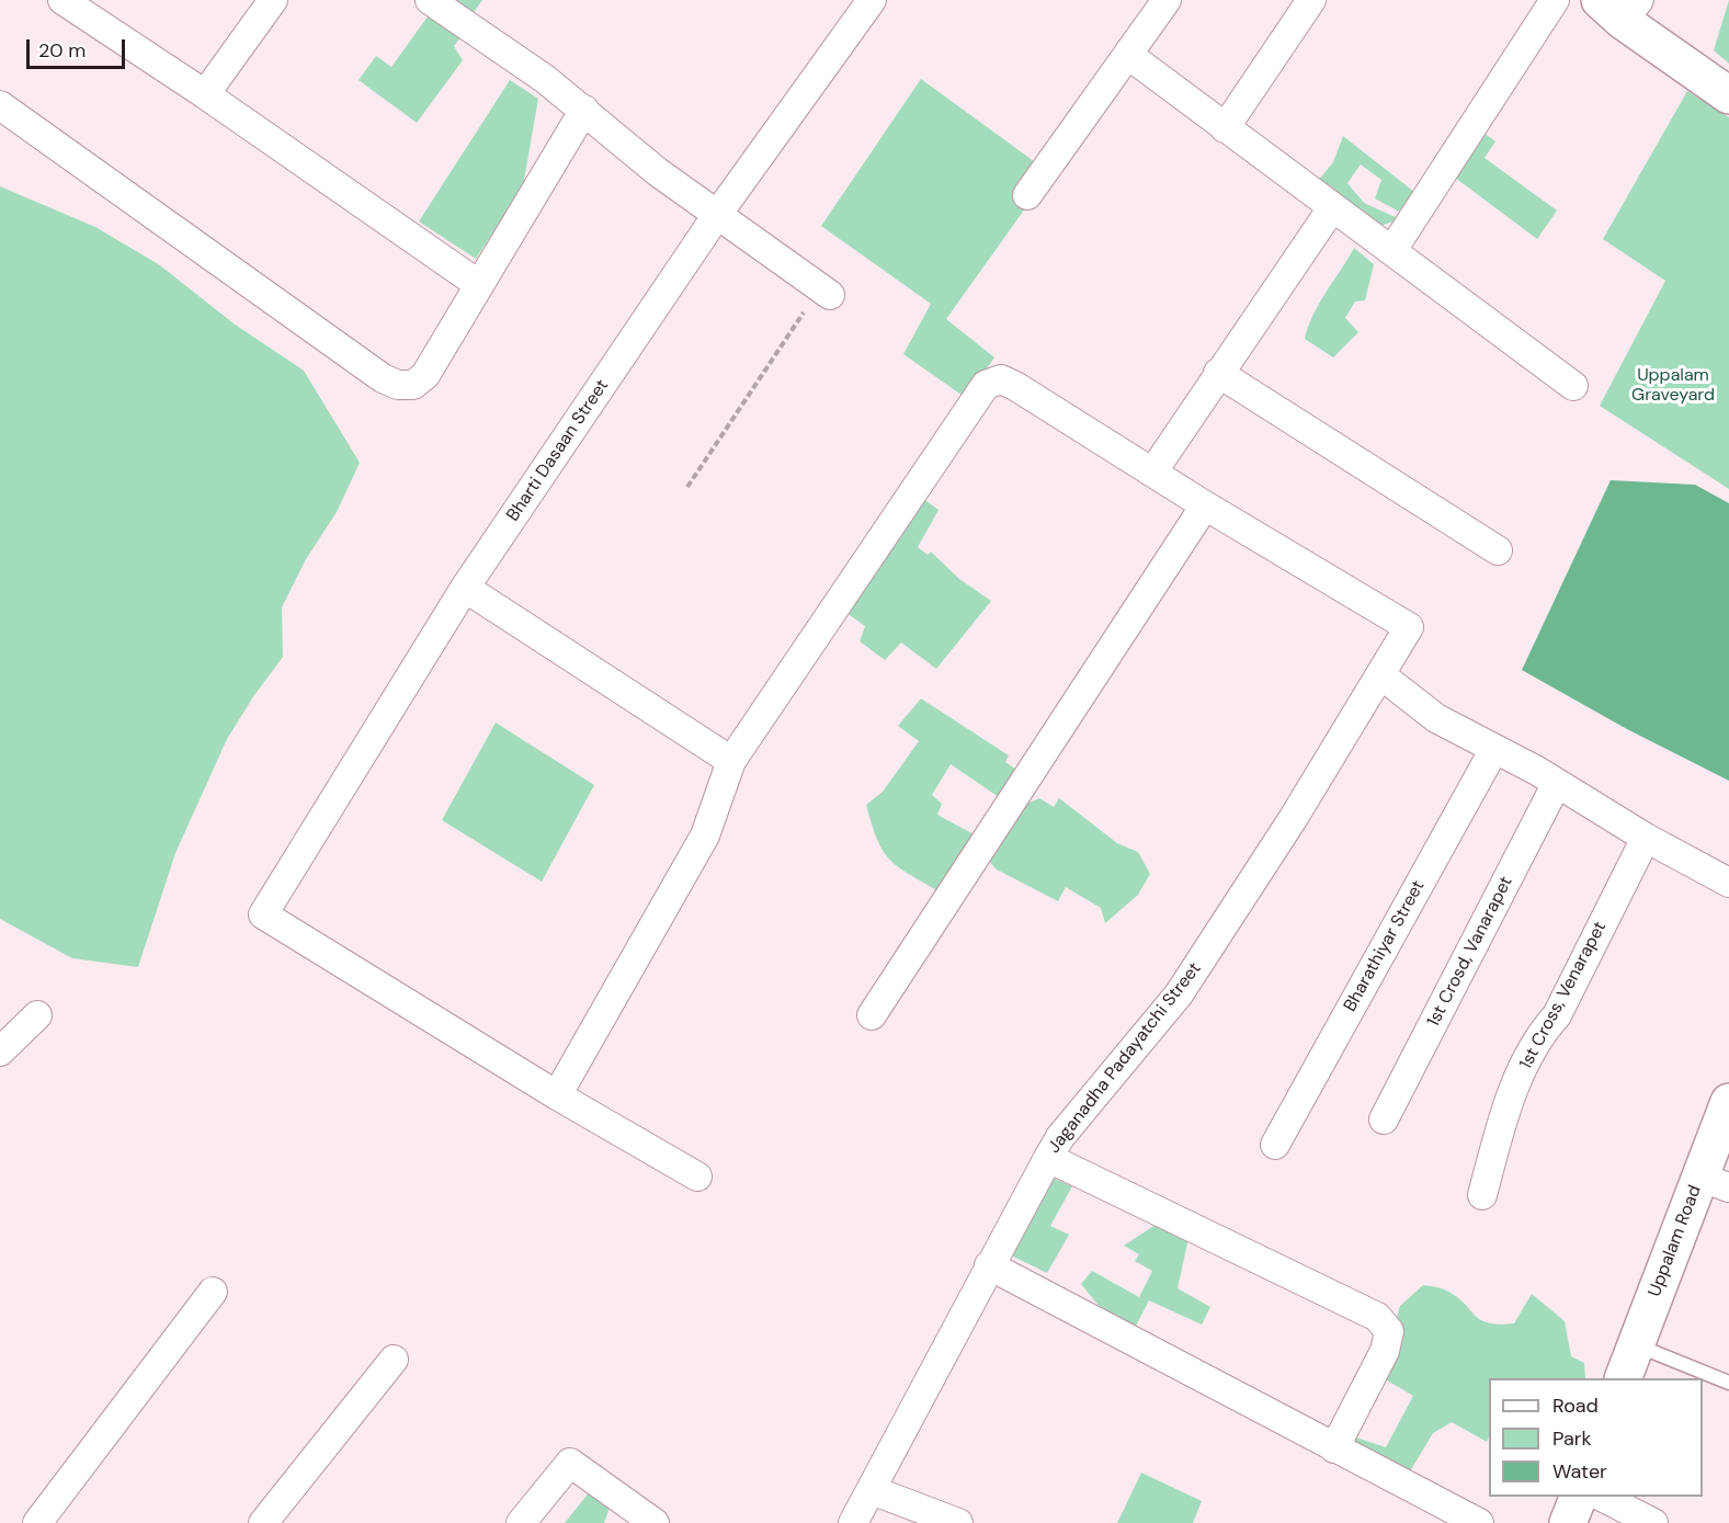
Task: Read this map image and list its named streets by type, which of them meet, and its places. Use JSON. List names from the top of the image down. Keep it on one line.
{"streets":{"main road":["Uppalam Road"],"street":["Bharti Dasaan Street","Bharathiyar Street","1st Crosd, Vanarapet","1st Cross, Venarapet","Jaganadha Padayatchi Street"]},"parks":["Uppalam Graveyard"],"legend":["Road","Park","Water"],"scale_bar":"20 m"}
